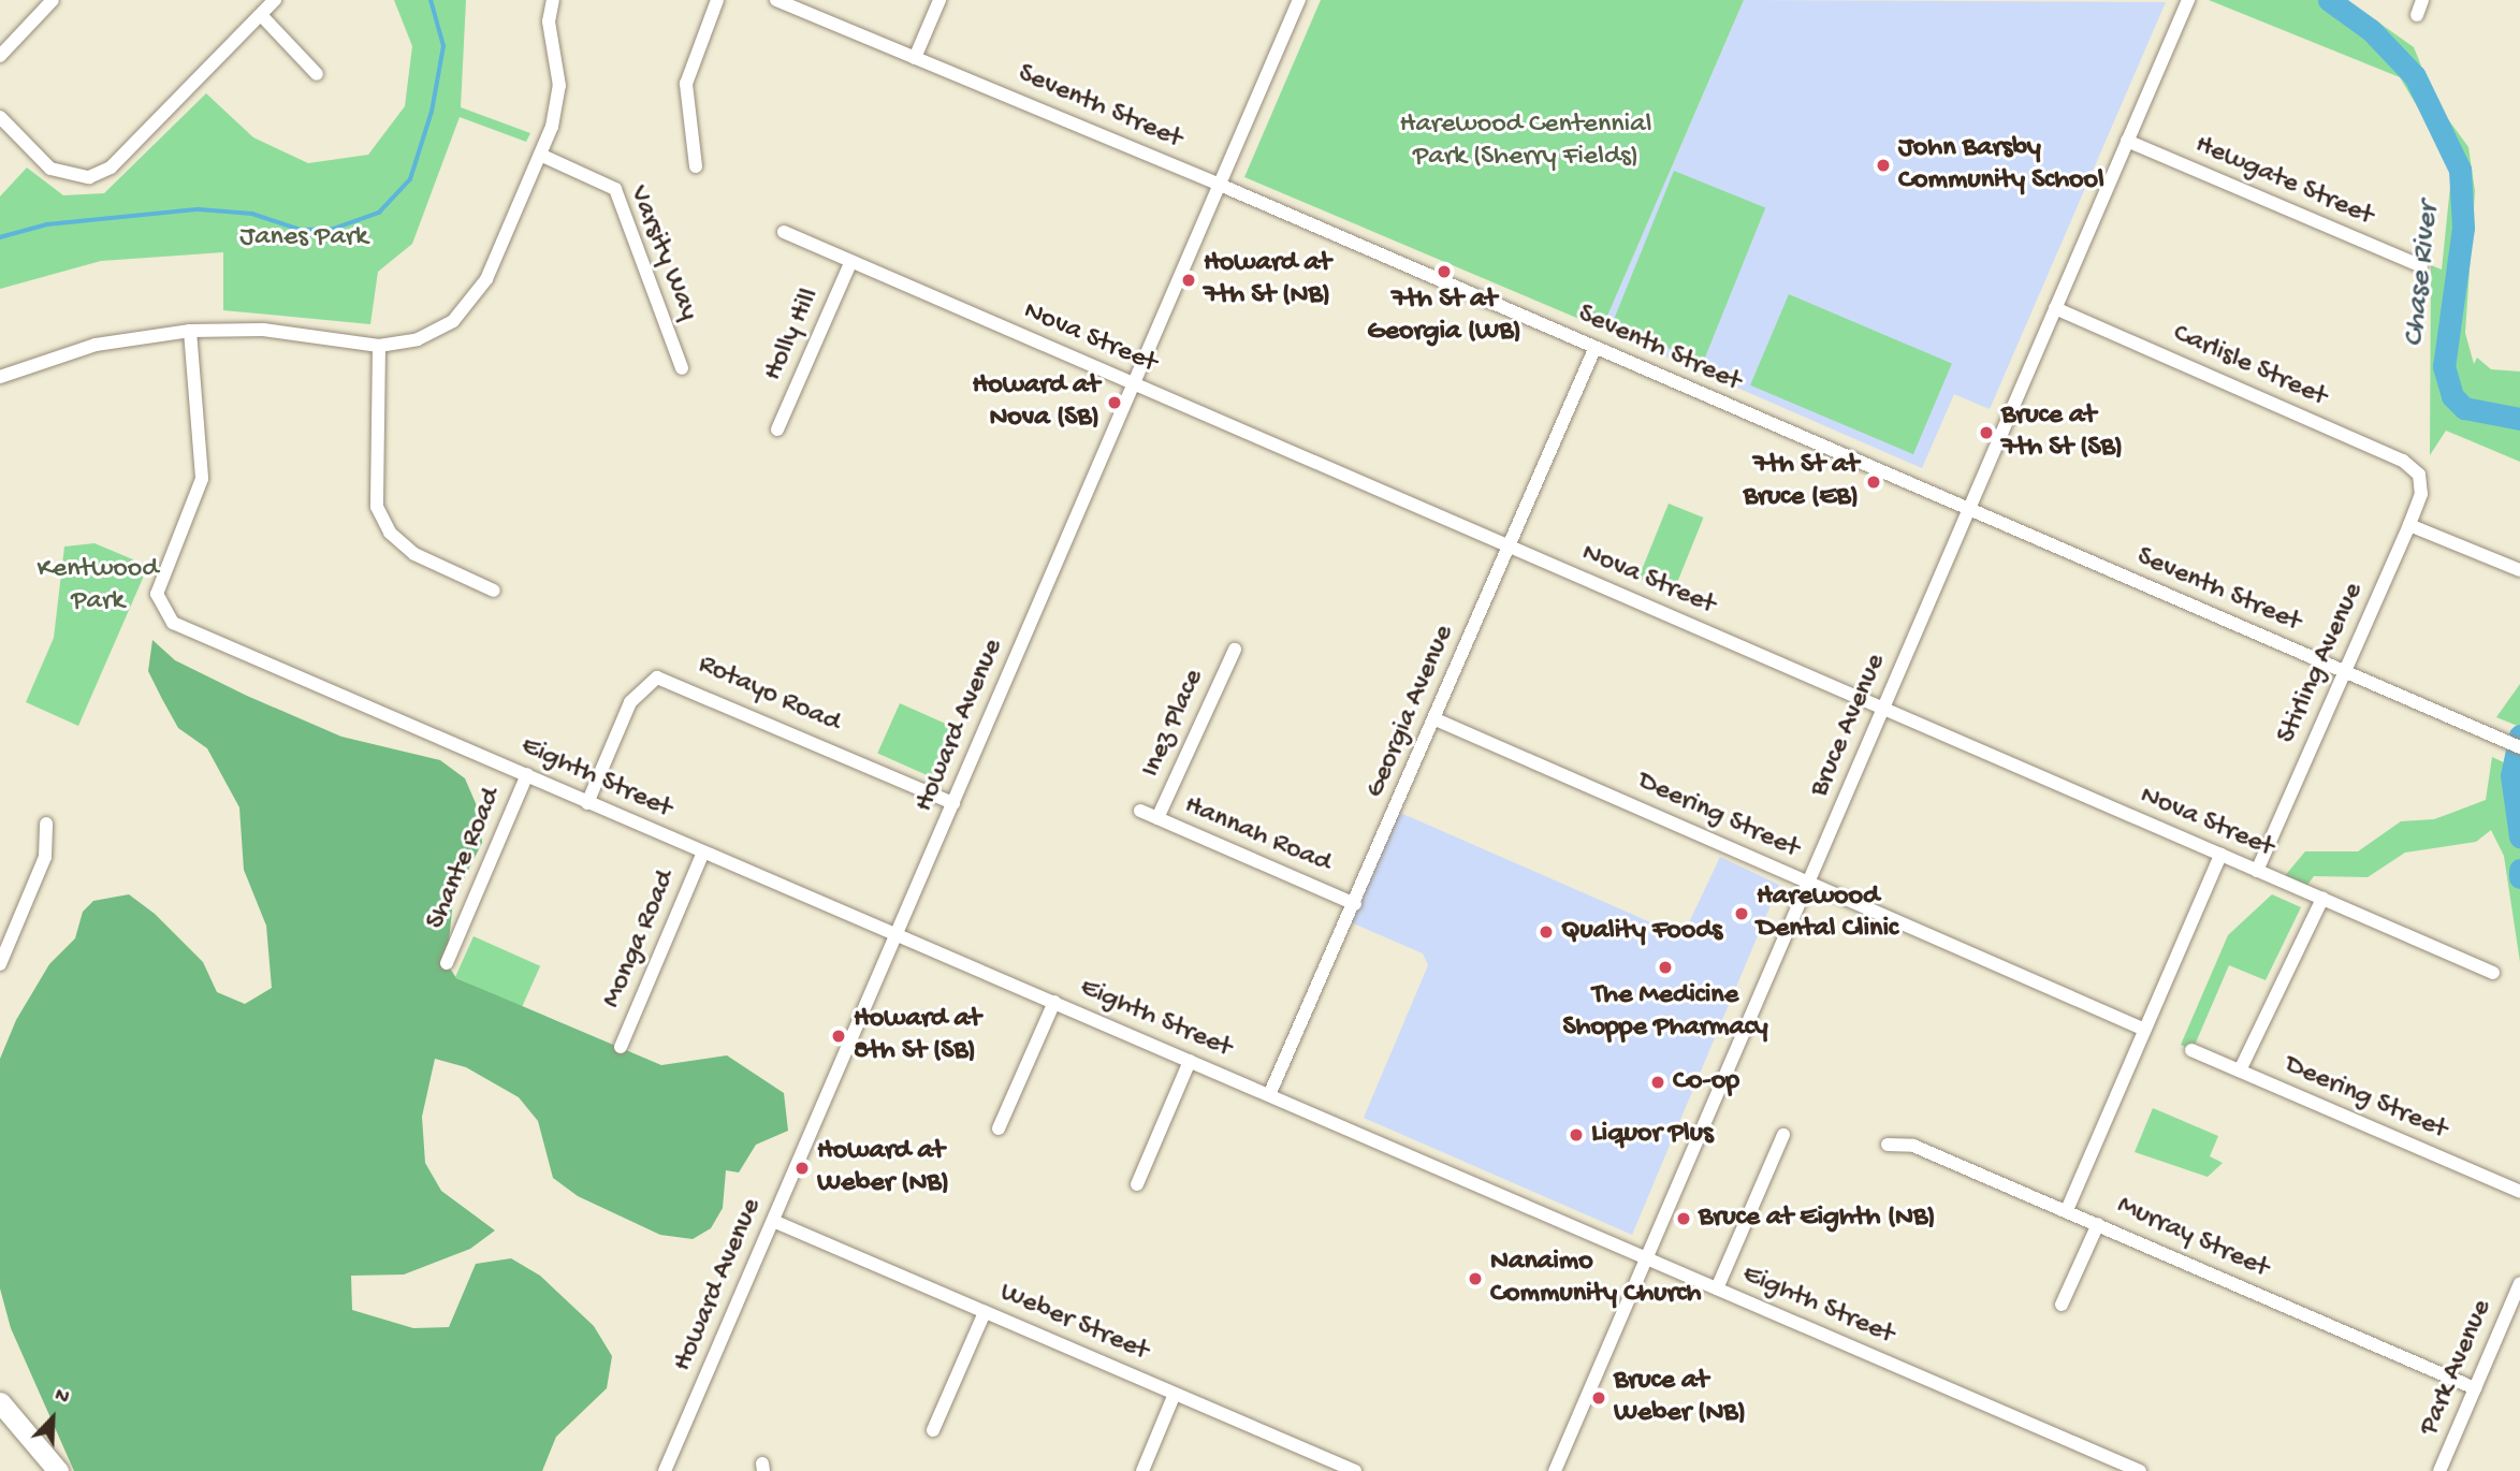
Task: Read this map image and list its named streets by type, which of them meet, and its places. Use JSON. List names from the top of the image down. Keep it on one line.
{"streets":{"street":["Seventh Street","Hewgate Street","Varsity Way","Holly Hill","Nova Street","Carlisle Street","Stirling Avenue","Rotayo Road","Georgia Avenue","Inez Place","Howard Avenue","Bruce Avenue","Eighth Street","Deering Street","Hannah Road","Shante Road","Monga Road","Murray Street","Weber Street","Park Avenue"]},"crossings":[["Seventh Street","Stirling Avenue"],["Seventh Street","Georgia Avenue"],["Seventh Street","Howard Avenue"],["Seventh Street","Bruce Avenue"],["Hewgate Street","Bruce Avenue"],["Holly Hill","Nova Street"],["Nova Street","Stirling Avenue"],["Nova Street","Georgia Avenue"],["Nova Street","Howard Avenue"],["Nova Street","Bruce Avenue"],["Carlisle Street","Stirling Avenue"],["Carlisle Street","Bruce Avenue"],["Rotayo Road","Howard Avenue"],["Rotayo Road","Eighth Street"],["Georgia Avenue","Eighth Street"],["Georgia Avenue","Deering Street"],["Georgia Avenue","Hannah Road"],["Inez Place","Hannah Road"],["Howard Avenue","Eighth Street"],["Howard Avenue","Weber Street"],["Bruce Avenue","Eighth Street"],["Bruce Avenue","Deering Street"],["Eighth Street","Shante Road"],["Eighth Street","Monga Road"],["Murray Street","Park Avenue"]],"water":["Chase River"],"parks":["Harewood Centennial Park (Sherry Fields)","Janes Park","Kentwood Park"],"places":["John Barsby Community School","7th St at Georgia (WB)","Howard at 7th St (NB)","Howard at Nova (SB)","Bruce at 7th St (SB)","7th St at Bruce (EB)","Harewood Dental Clinic","Quality Foods","The Medicine Shoppe Pharmacy","Howard at 8th St (SB)","Co-op","Liquor Plus","Howard at Weber (NB)","Bruce at Eighth (NB)","Nanaimo Community Church","Bruce at Weber (NB)"],"north":"top right"}
